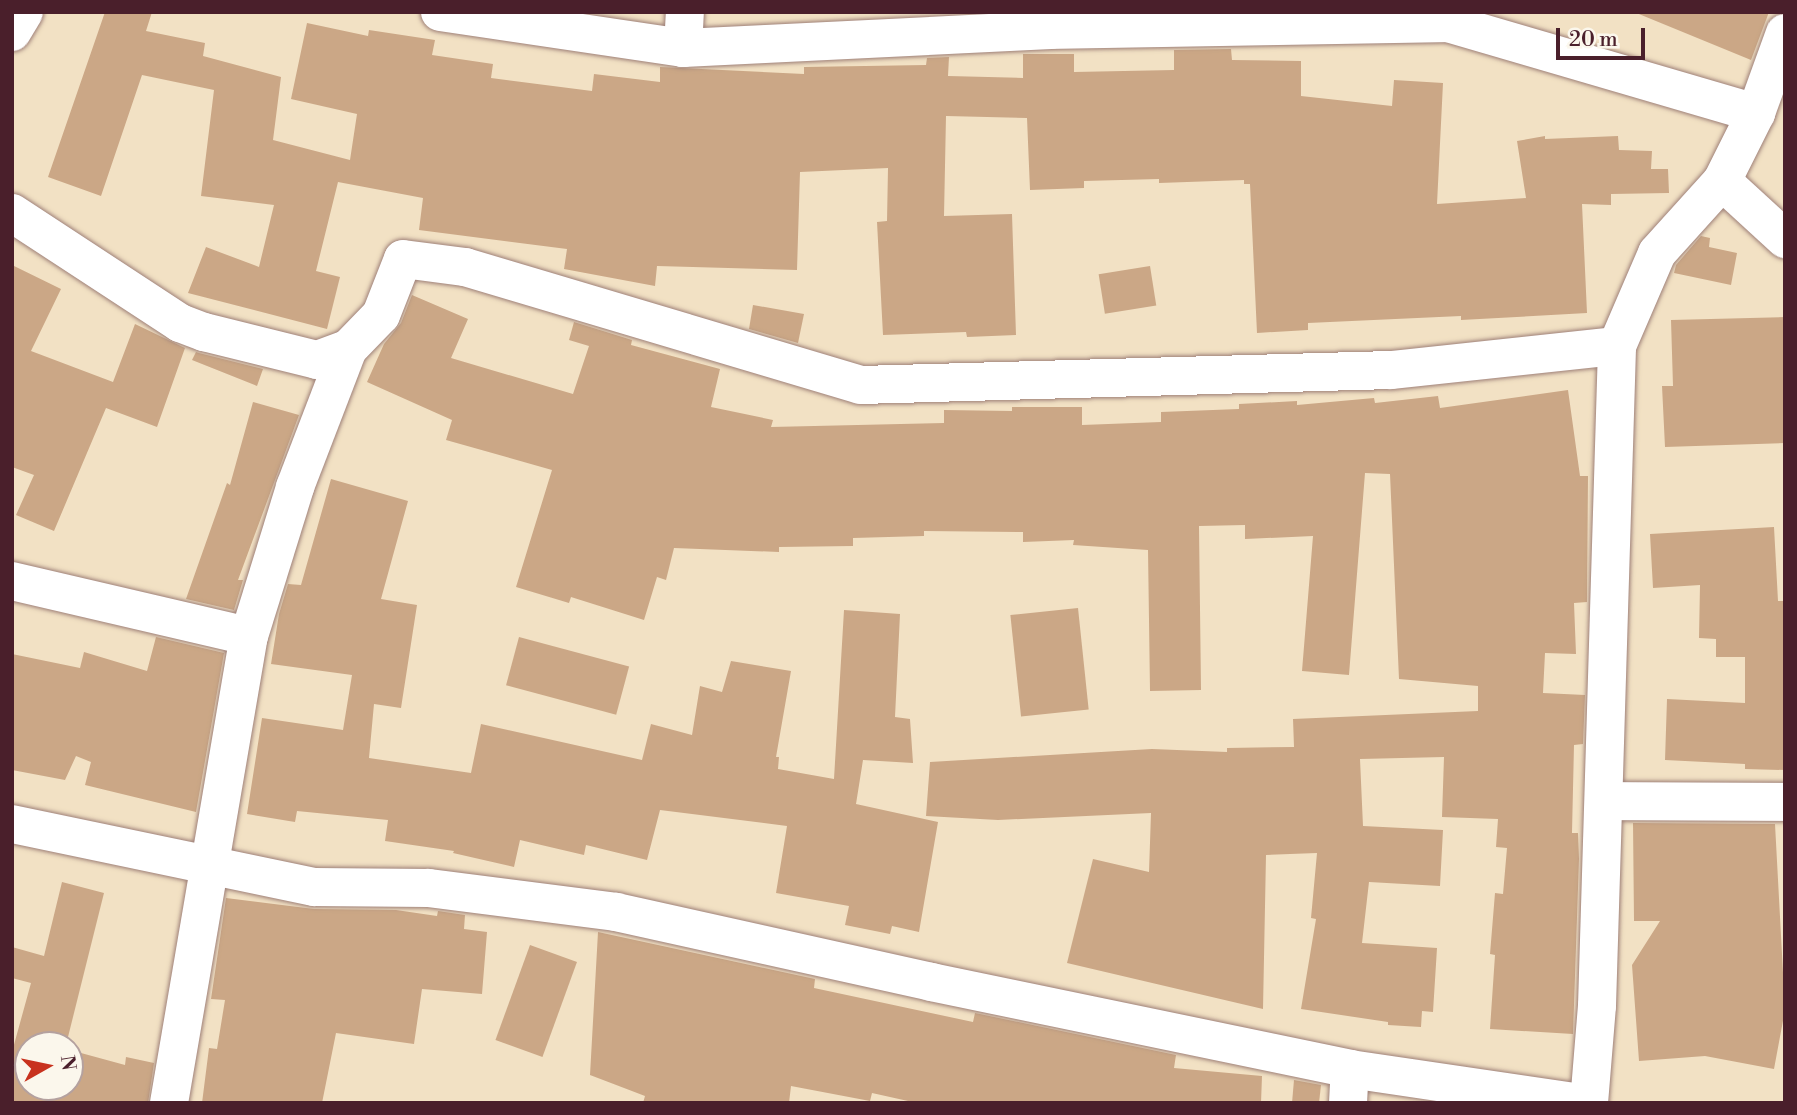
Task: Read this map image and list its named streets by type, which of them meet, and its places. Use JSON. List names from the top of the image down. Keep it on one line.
{"scale_bar":"20 m","north":"right"}
